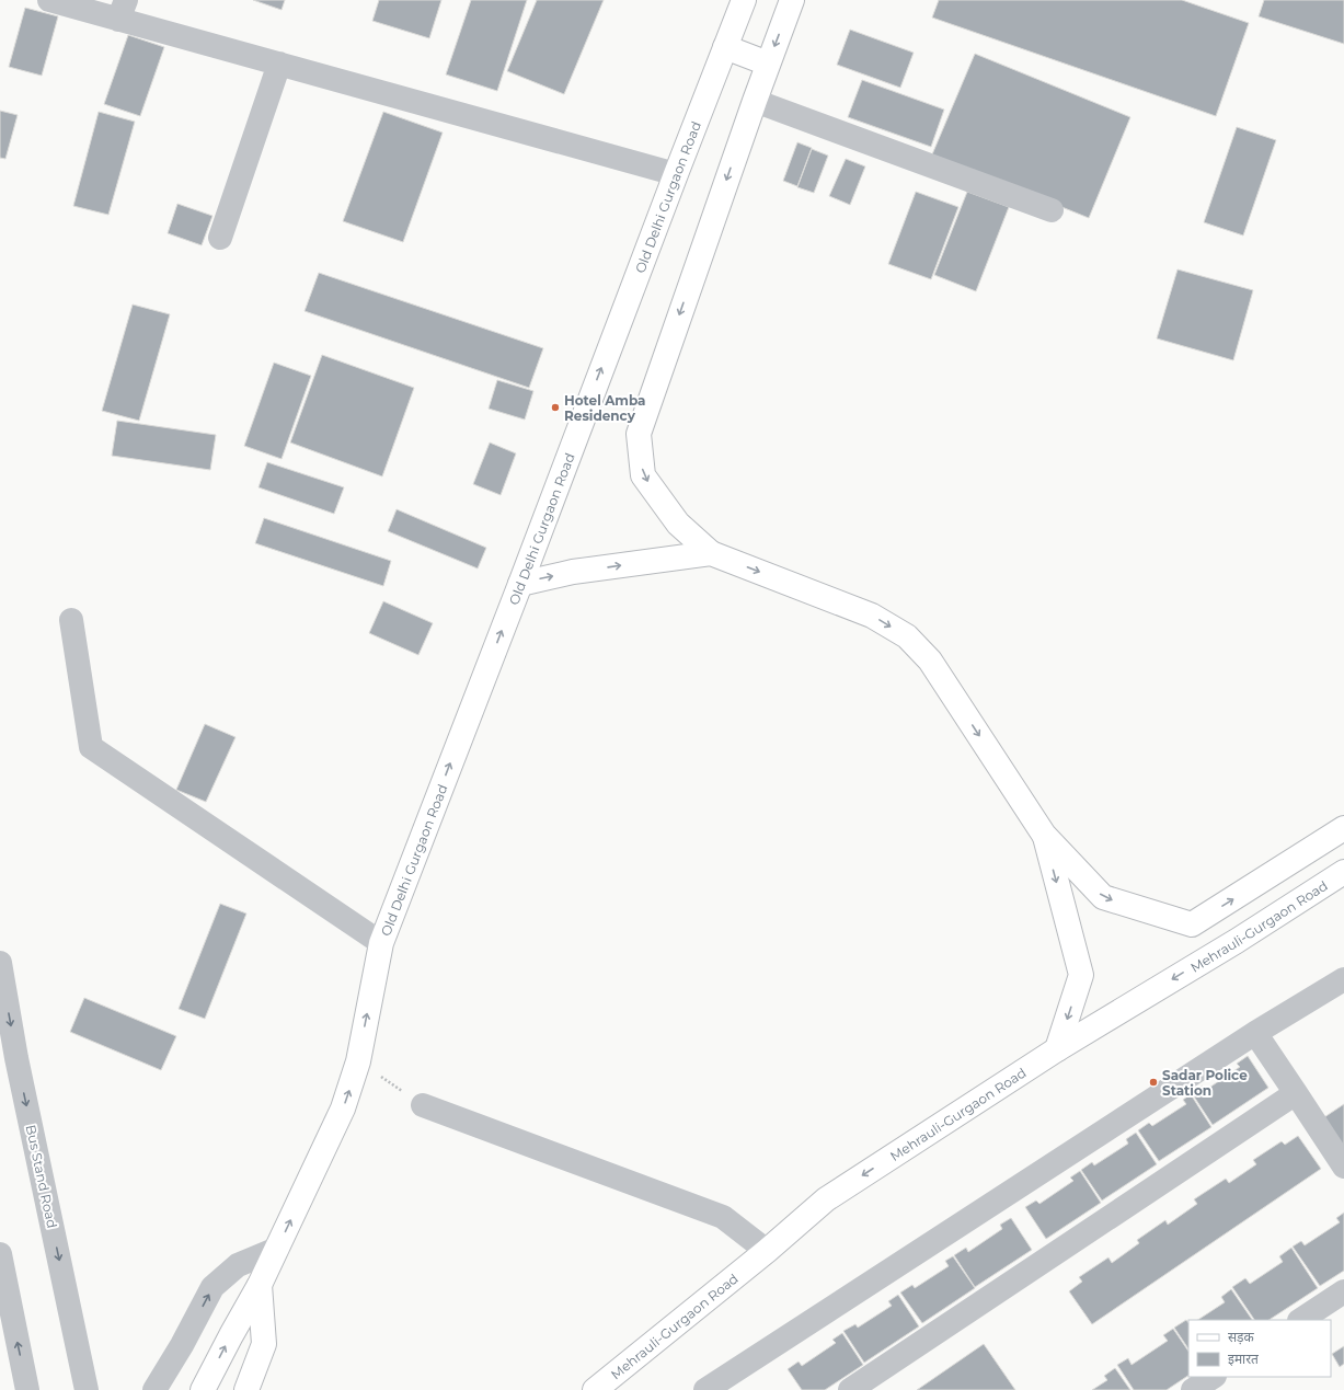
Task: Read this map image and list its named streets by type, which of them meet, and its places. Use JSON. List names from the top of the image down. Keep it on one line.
{"streets":{"main road":["Old Delhi Gurgaon Road","Mehrauli-Gurgaon Road"],"street":["Bus Stand Road"]},"one_way":["Old Delhi Gurgaon Road","Mehrauli-Gurgaon Road"],"places":["Hotel Amba Residency","Sadar Police Station"],"legend":["सड़क","इमारत"]}
